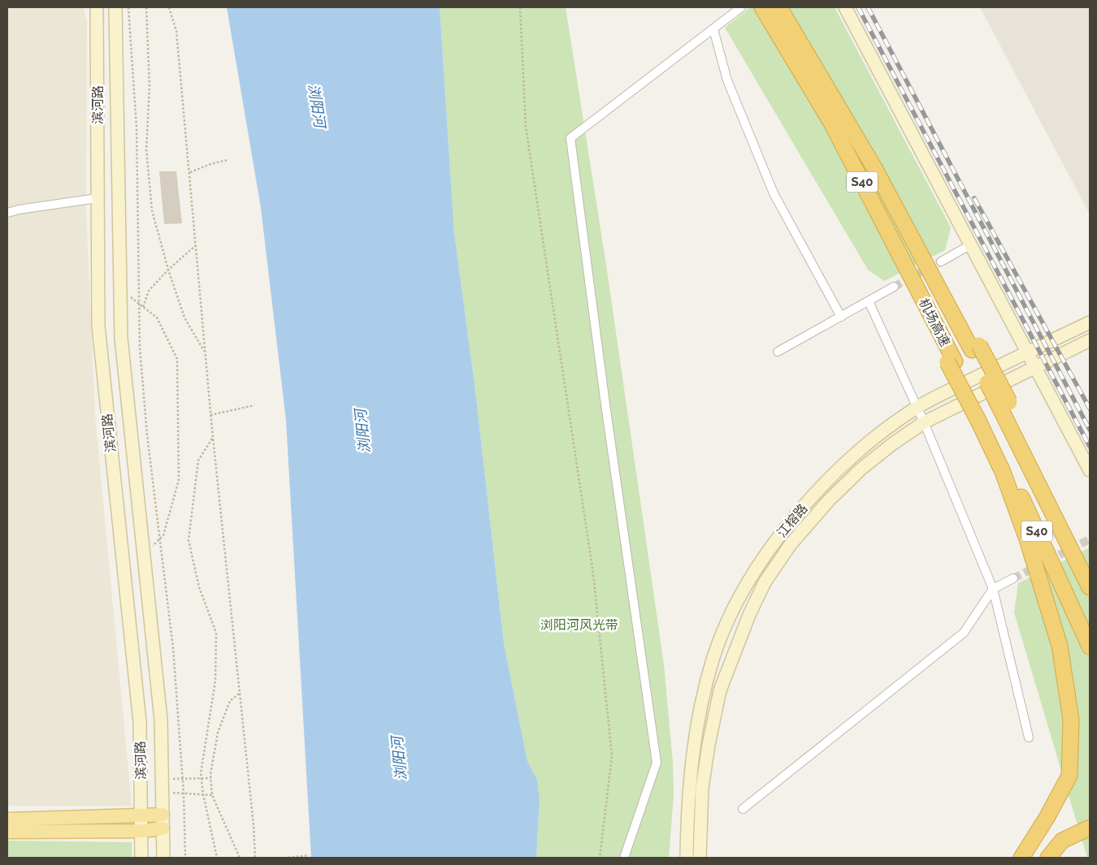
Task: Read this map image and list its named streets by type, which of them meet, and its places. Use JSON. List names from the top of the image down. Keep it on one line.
{"streets":{"highway":["S40","机场高速"],"main road":["滨河路","江榕路"]},"water":["浏阳河"],"parks":["浏阳河风光带"]}
